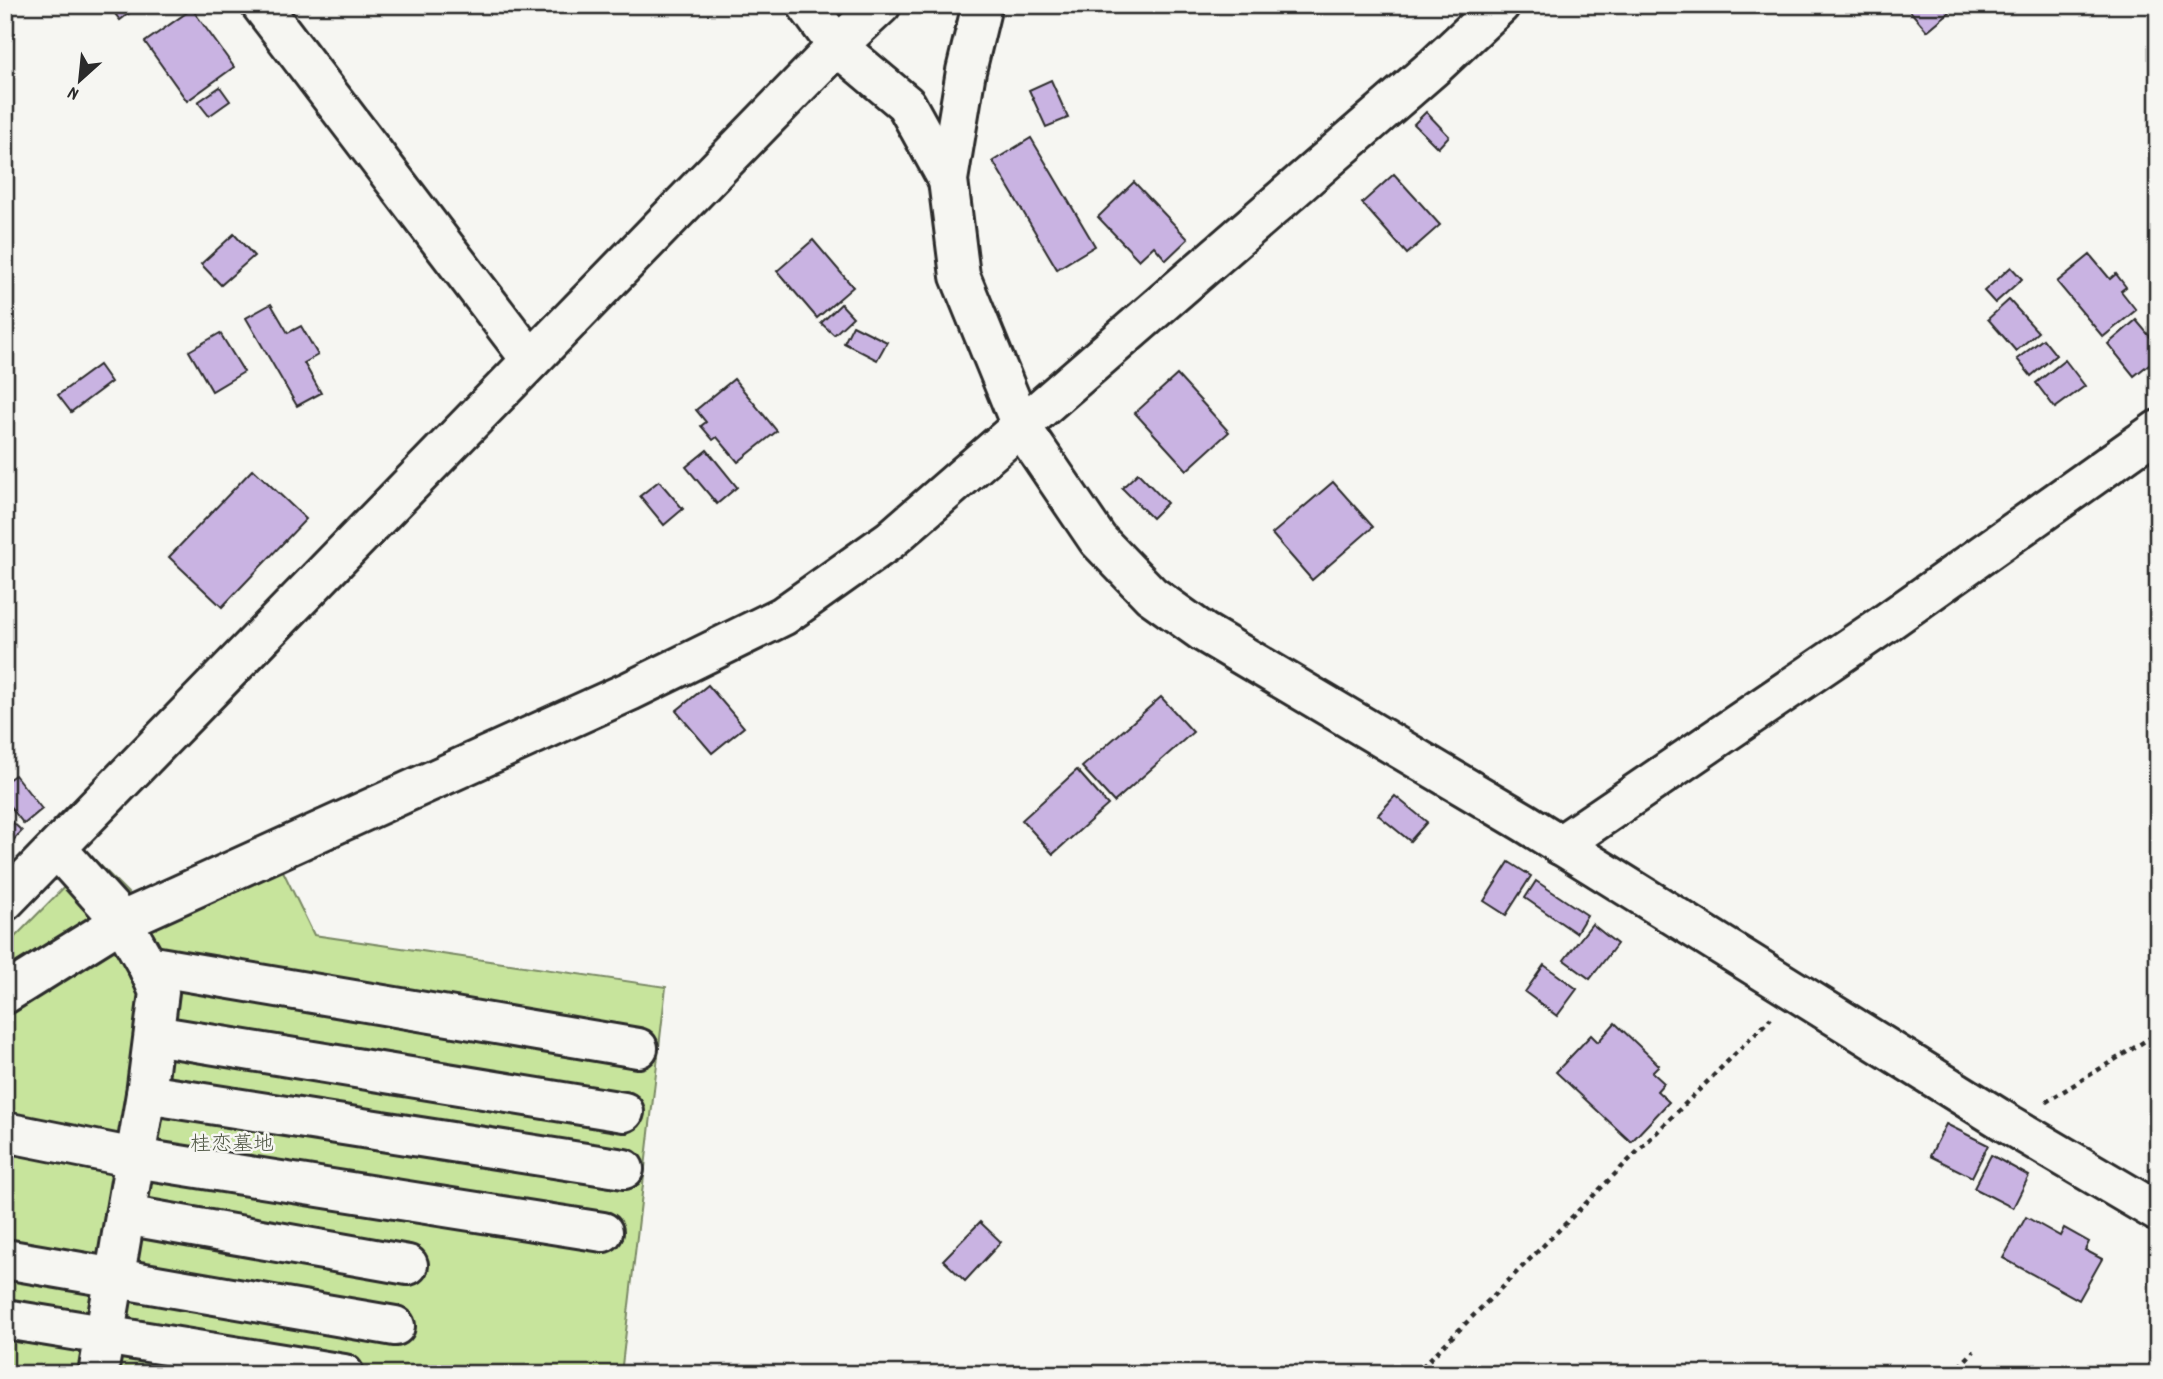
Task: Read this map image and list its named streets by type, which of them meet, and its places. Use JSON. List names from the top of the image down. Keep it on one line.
{"parks":["桂恋墓地"],"north":"bottom left"}
